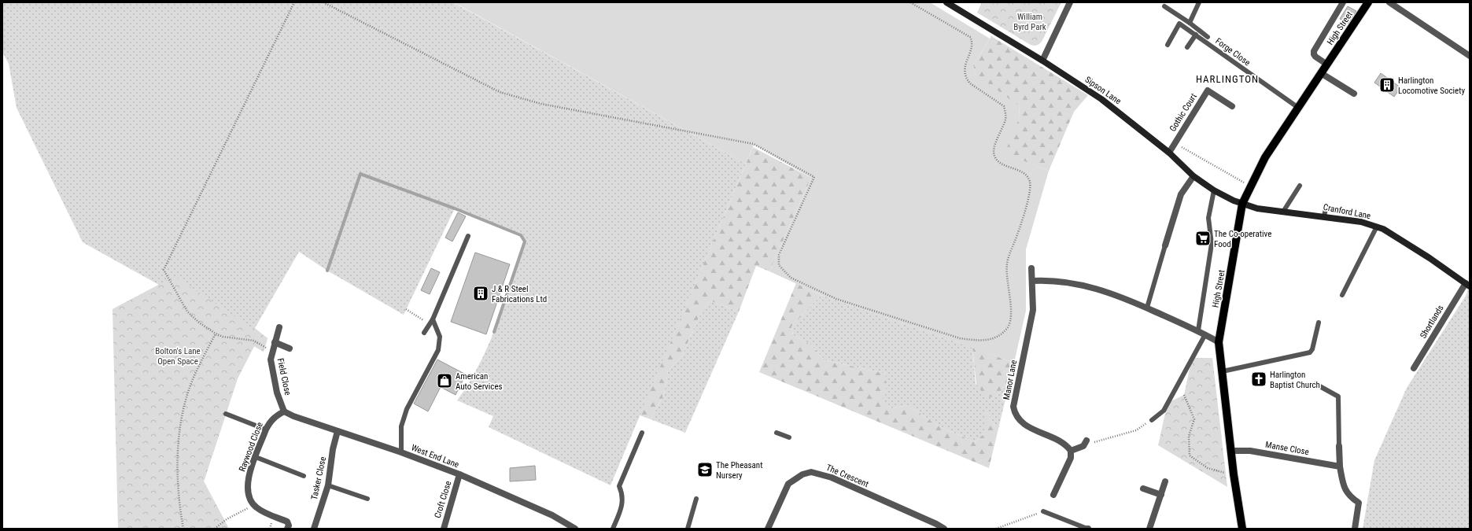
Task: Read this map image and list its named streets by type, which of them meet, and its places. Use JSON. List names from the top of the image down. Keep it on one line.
{"streets":{"main road":["High Street"],"street":["Sipson Lane","Gothic Court","Cranford Lane","Shortlands","Field Close","Manor Lane","Raywood Close","Manse Close","West End Lane","The Crescent","Tasker Close","Croft Close"],"lane":["Forge Close"]},"crossings":[["High Street","Forge Close"],["High Street","Sipson Lane"],["High Street","Cranford Lane"],["High Street","Manse Close"],["Sipson Lane","Gothic Court"],["Sipson Lane","Cranford Lane"],["Cranford Lane","Shortlands"],["Field Close","Raywood Close"],["Field Close","West End Lane"],["Raywood Close","West End Lane"],["West End Lane","Tasker Close"],["West End Lane","Croft Close"]],"districts":["HARLINGTON"],"parks":["William Byrd Park","Bolton's Lane Open Space"],"places":{"building":["Harlington Locomotive Society","J & R Steel Fabrications Ltd"],"supermarket":["The Co-operative Food"],"church":["Harlington Baptist Church"],"shop":["American Auto Services"],"school or university":["The Pheasant Nursery"]}}
